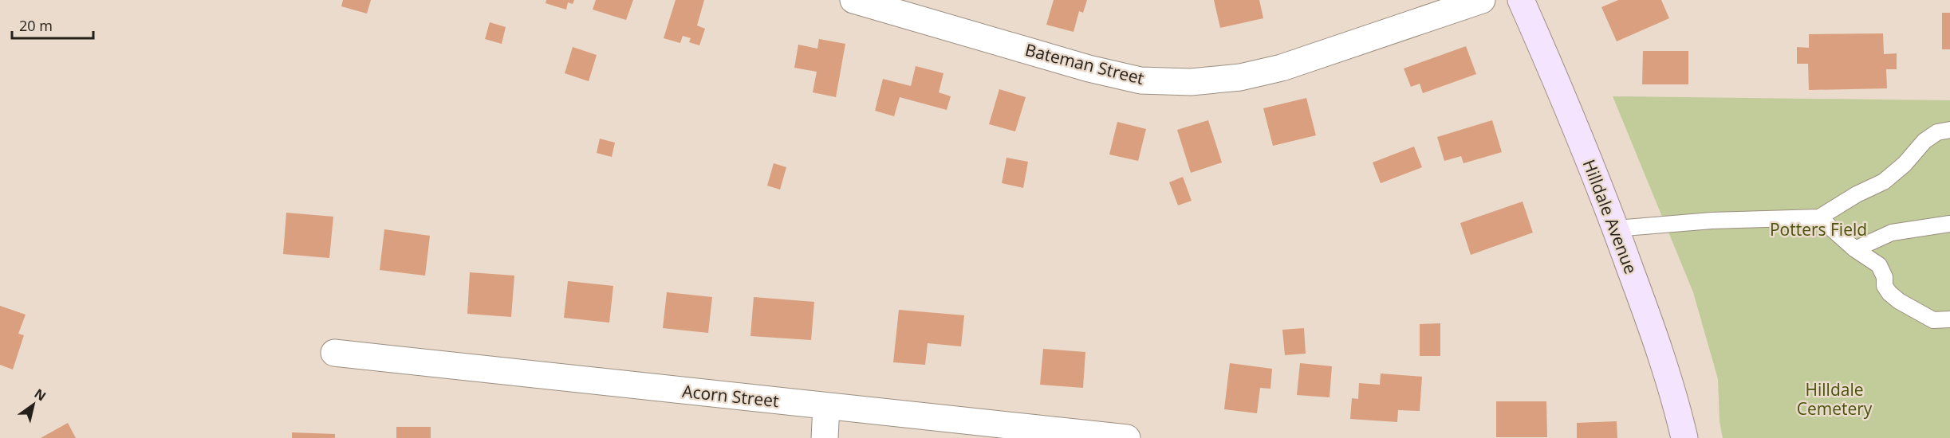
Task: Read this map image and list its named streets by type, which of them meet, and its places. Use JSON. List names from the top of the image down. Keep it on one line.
{"streets":{"main road":["Hilldale Avenue"],"street":["Bateman Street","Acorn Street"]},"parks":["Potters Field","Hilldale Cemetery"],"scale_bar":"20 m","north":"top right"}
